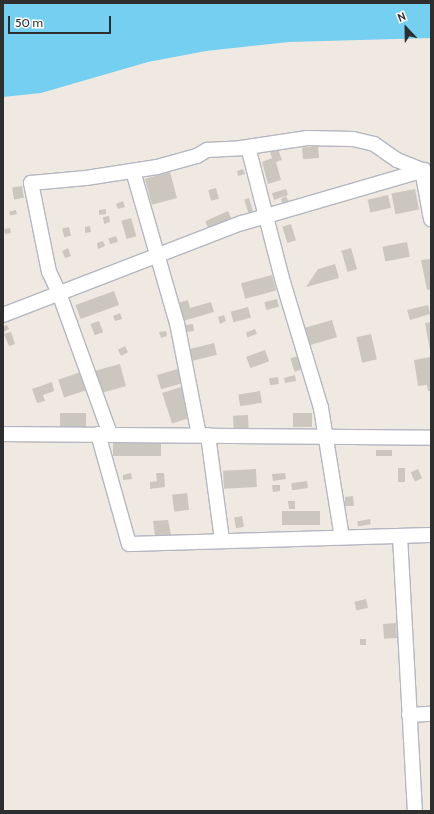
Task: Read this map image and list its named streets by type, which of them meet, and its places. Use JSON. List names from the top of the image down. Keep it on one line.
{"scale_bar":"50 m","north":"top"}
